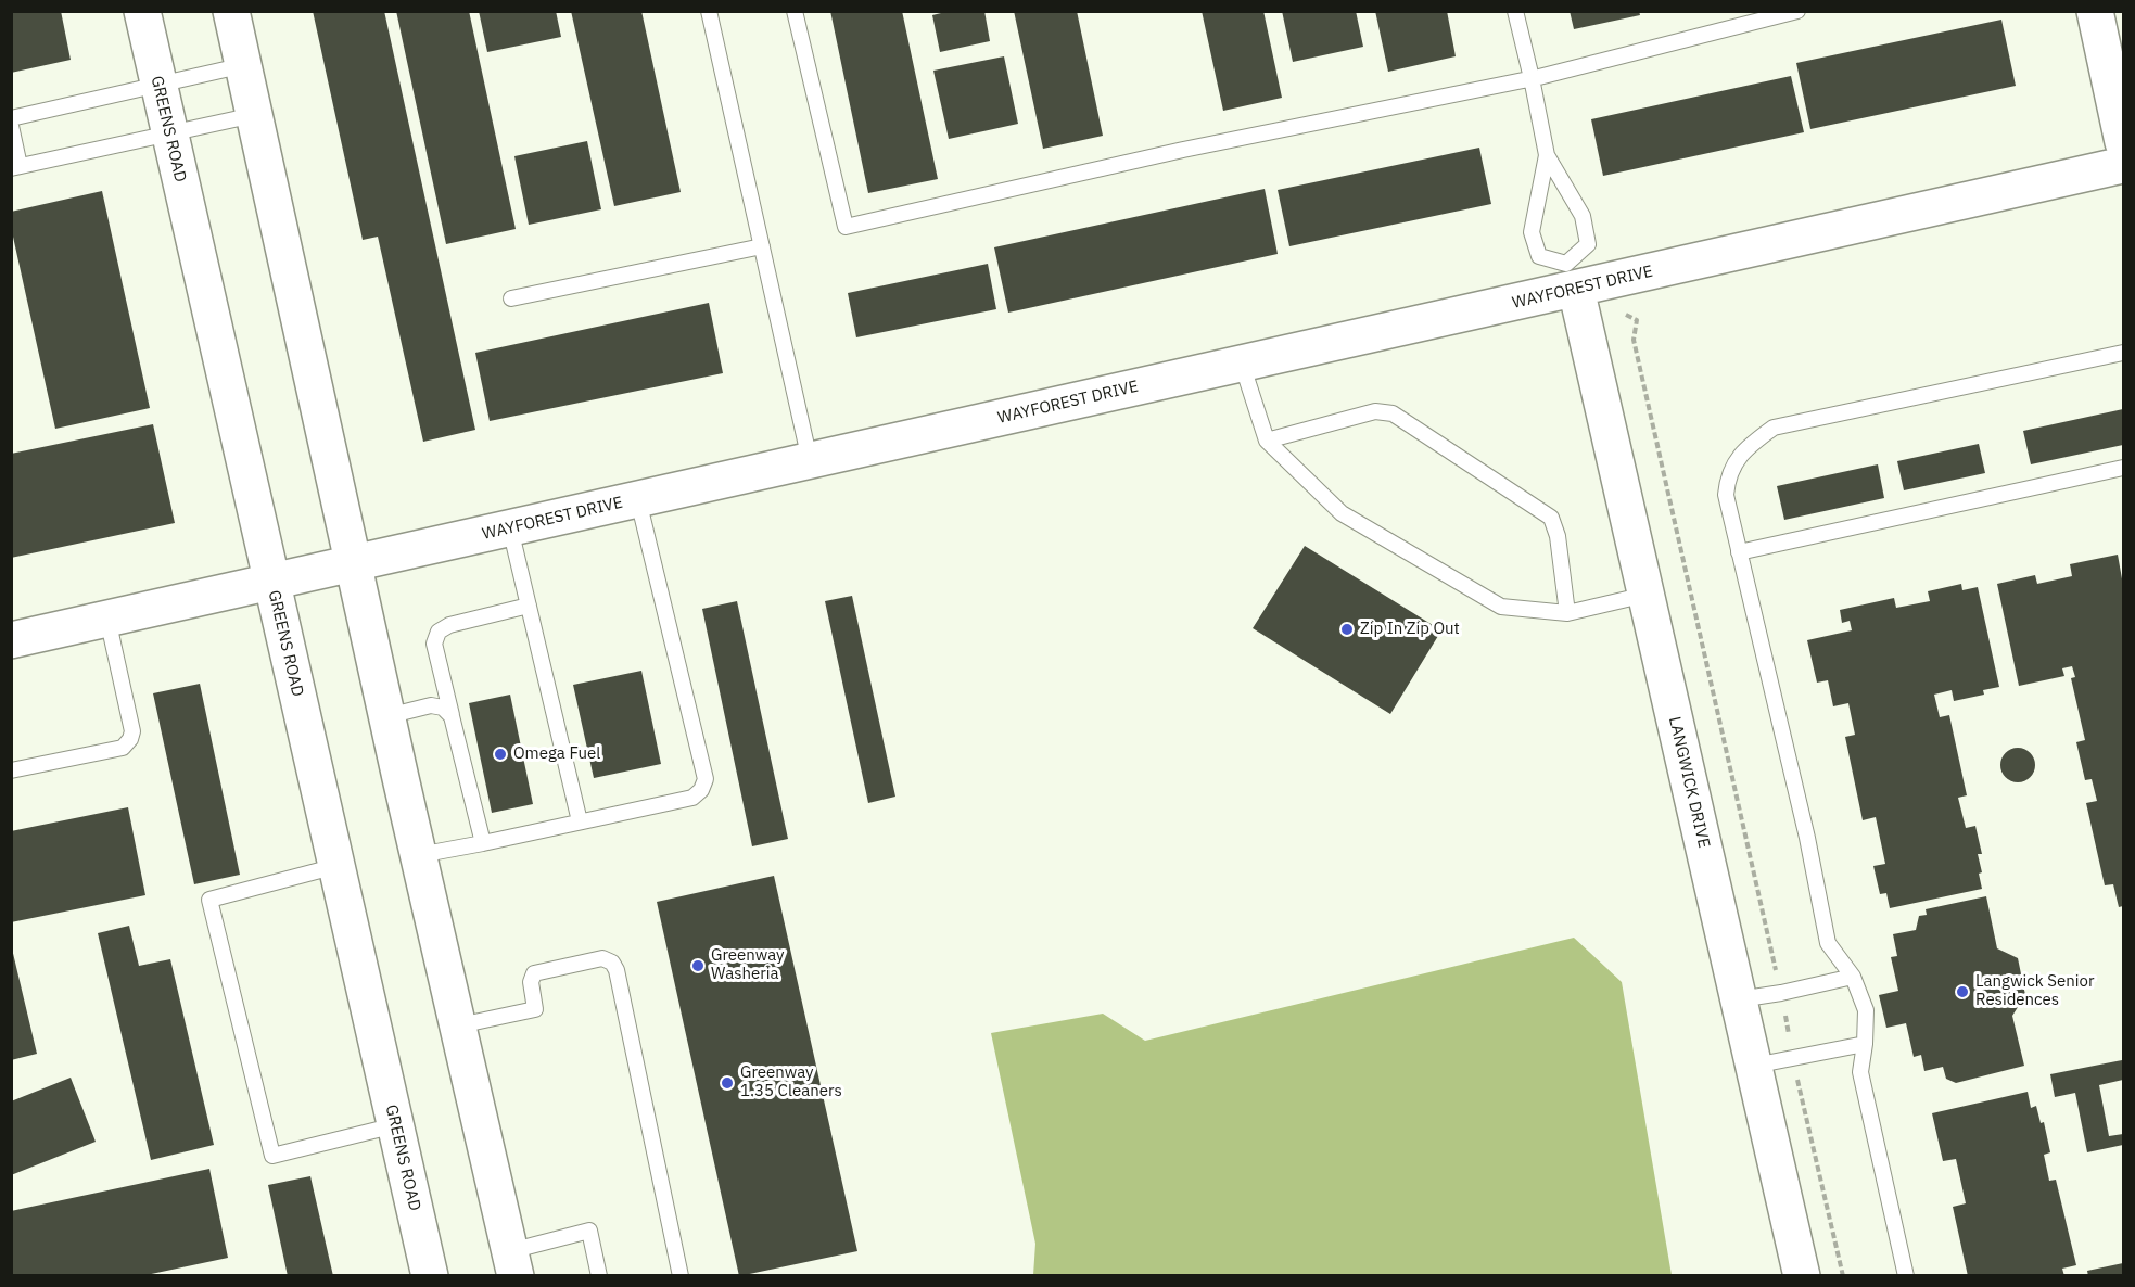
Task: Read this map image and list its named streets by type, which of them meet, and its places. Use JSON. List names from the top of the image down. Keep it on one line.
{"streets":{"street":["GREENS ROAD","WAYFOREST DRIVE","LANGWICK DRIVE"]},"crossings":[["GREENS ROAD","WAYFOREST DRIVE"],["WAYFOREST DRIVE","LANGWICK DRIVE"]],"places":["Zip In Zip Out","Omega Fuel","Greenway Washeria","Langwick Senior Residences","Greenway 1.35 Cleaners"]}
